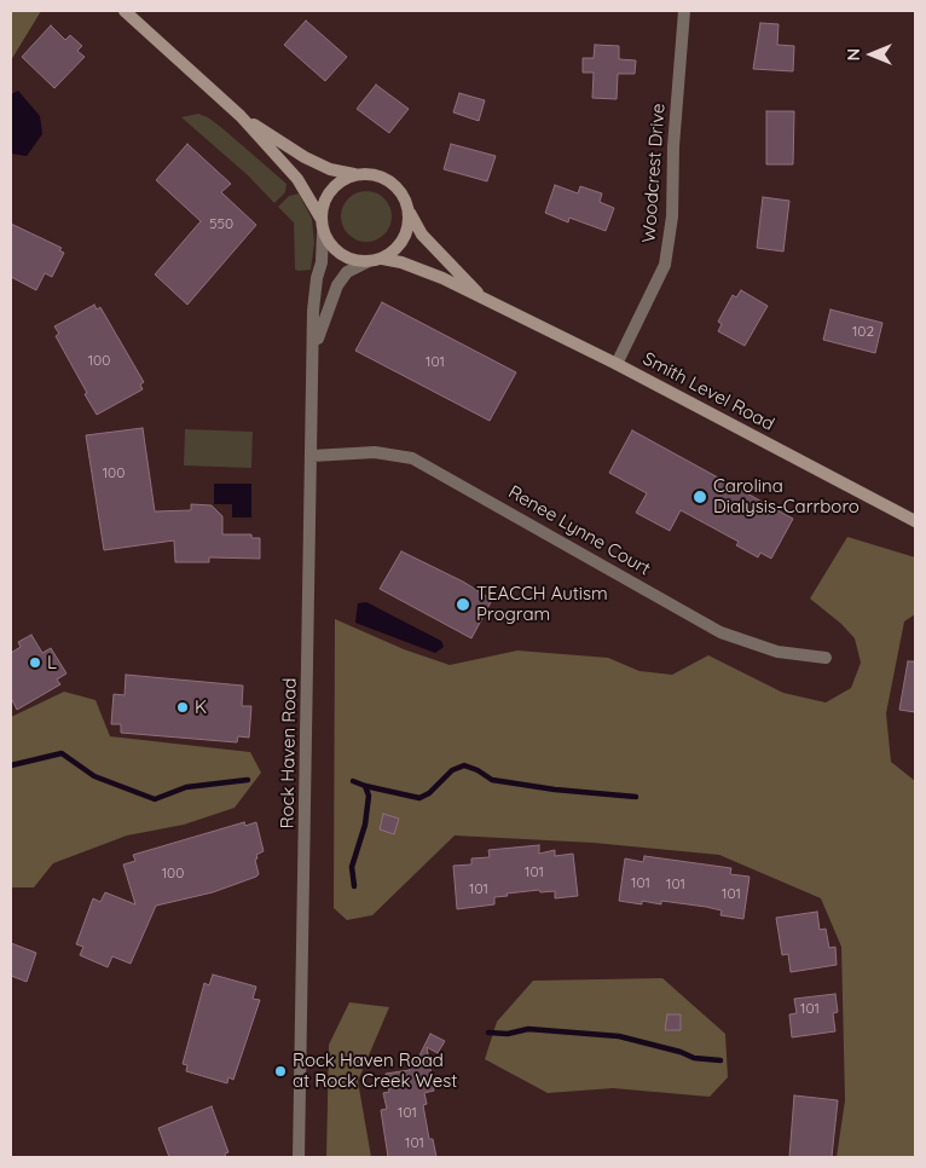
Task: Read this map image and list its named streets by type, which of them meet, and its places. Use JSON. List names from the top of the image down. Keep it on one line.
{"streets":{"main road":["Smith Level Road"],"street":["Woodcrest Drive","Renee Lynne Court","Rock Haven Road"]},"crossings":[["Woodcrest Drive","Smith Level Road"],["Smith Level Road","Rock Haven Road"],["Renee Lynne Court","Rock Haven Road"]],"places":["Carolina Dialysis-Carrboro","TEACCH Autism Program","L","K","Rock Haven Road at Rock Creek West"],"house_numbers":["550","102","100","101","100","101","100","101","101","101","101","101","101","101"],"north":"left"}
